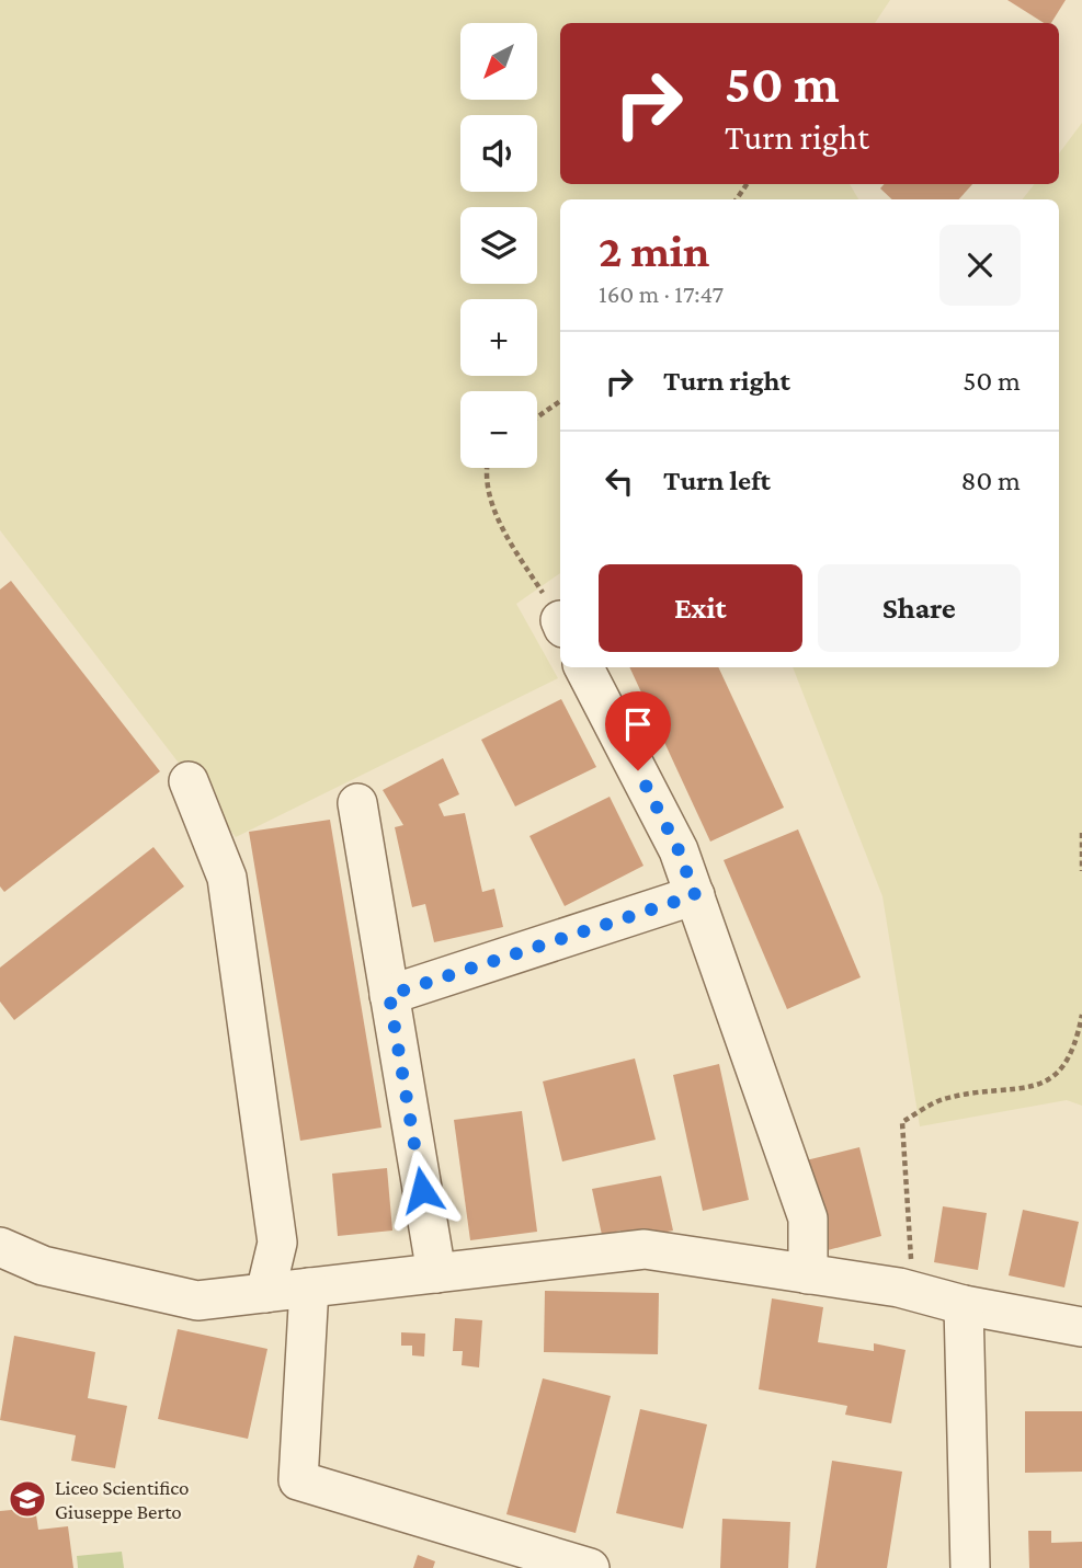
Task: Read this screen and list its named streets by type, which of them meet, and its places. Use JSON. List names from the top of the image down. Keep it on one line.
{"places":{"school or university":["Liceo Scientifico Giuseppe Berto"]},"north":"bottom left","page":{"map_buttons":["+","−"],"turn":["50 m","Turn right"],"heading":["2 min","160 m · 17:47"],"list":[{"name":"Turn right","value":"50 m"},{"name":"Turn left","value":"80 m"}],"buttons":["Exit","Share"]}}
